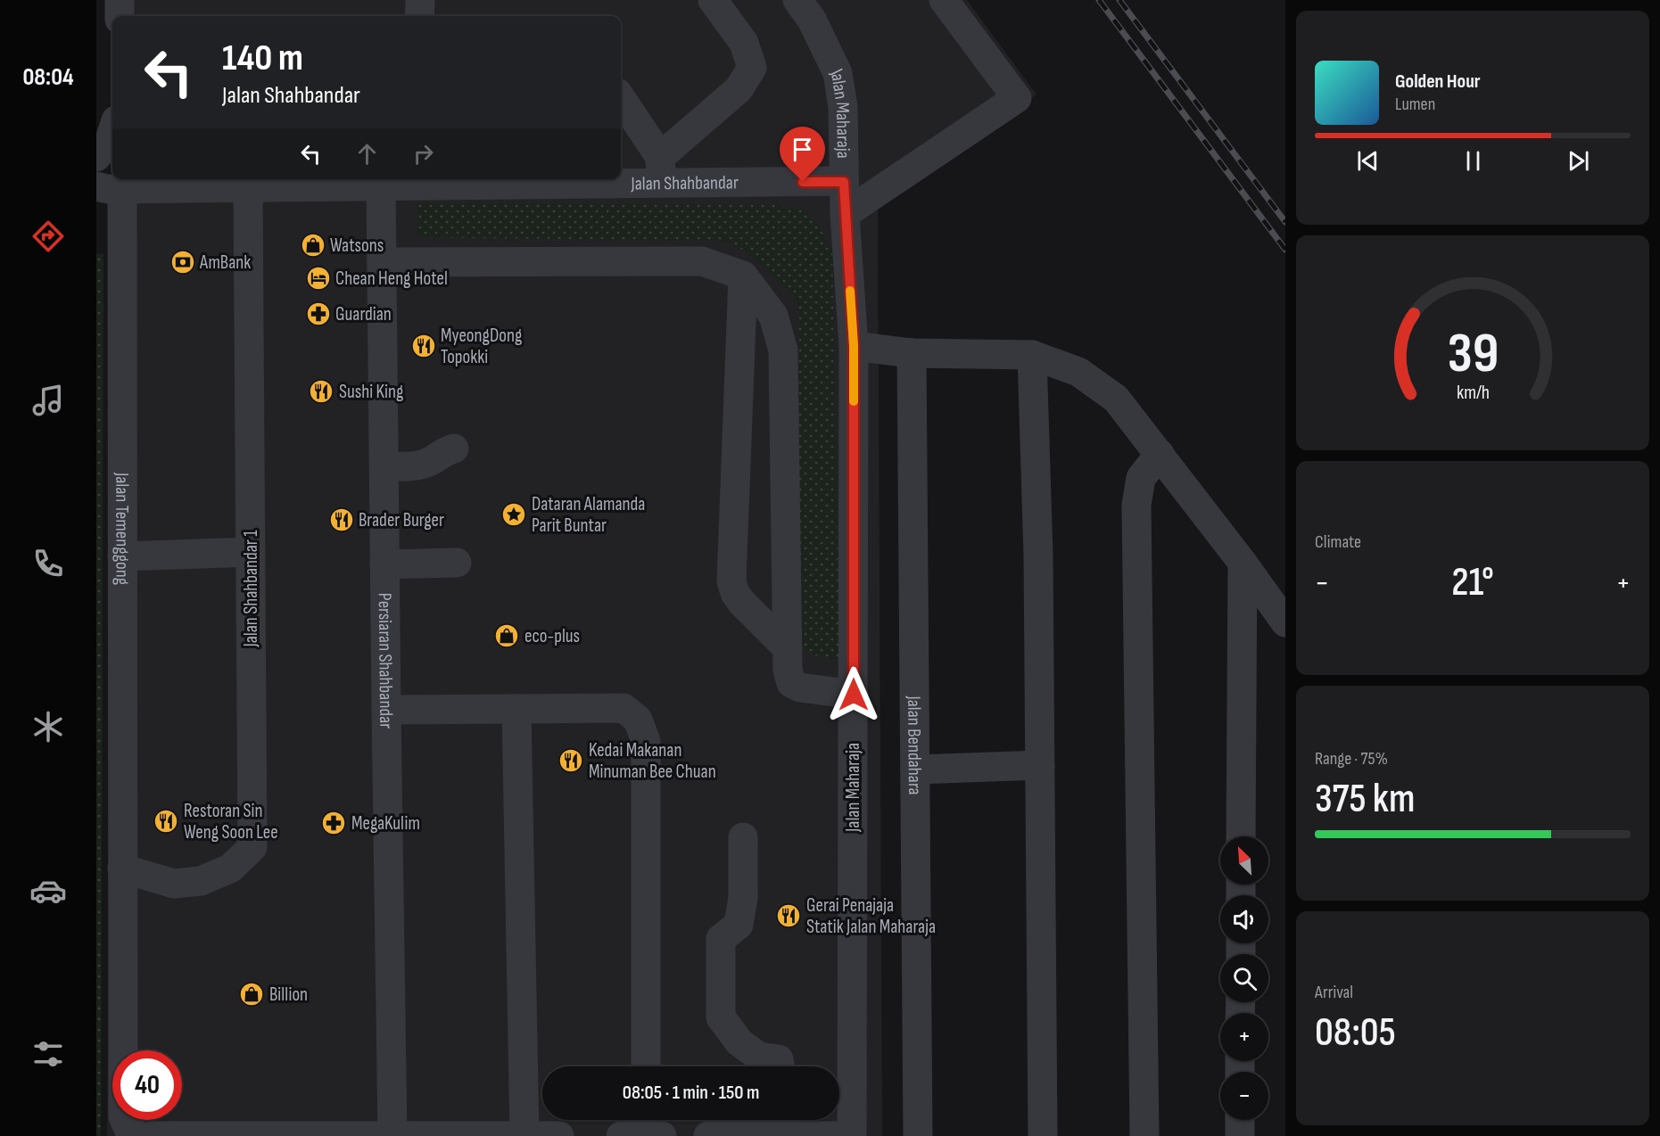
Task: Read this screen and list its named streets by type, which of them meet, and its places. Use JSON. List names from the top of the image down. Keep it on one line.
{"streets":{"street":["Jalan Maharaja","Jalan Shahbandar","Jalan Temenggong","Jalan Shahbandar 1","Persiaran Shahbandar","Jalan Bendahara"]},"crossings":[["Jalan Maharaja","Jalan Shahbandar"],["Jalan Shahbandar","Jalan Temenggong"],["Jalan Shahbandar","Jalan Shahbandar 1"],["Jalan Shahbandar","Persiaran Shahbandar"],["Jalan Temenggong","Jalan Shahbandar 1"]],"places":{"shop":["Watsons","eco-plus","Billion"],"bank":["AmBank"],"hotel":["Chean Heng Hotel"],"pharmacy":["Guardian","MegaKulim"],"restaurant":["MyeongDong Topokki","Sushi King","Brader Burger","Kedai Makanan Minuman Bee Chuan","Restoran Sin Weng Soon Lee","Gerai Penajaja Statik Jalan Maharaja"],"place":["Dataran Alamanda Parit Buntar"]},"north":"top left","page":{"tabs":"08:04","turn":["140 m","Jalan Shahbandar"],"song":["Golden Hour","Lumen"],"tile":["Climate",["Range · 75%","375 km"],["Arrival","08:05"]],"heat":["−","21°","+"],"map_buttons":["+","−"],"limit":"40","trip":"08:05 · 1 min · 150 m","gauge":["39","km/h"]}}
